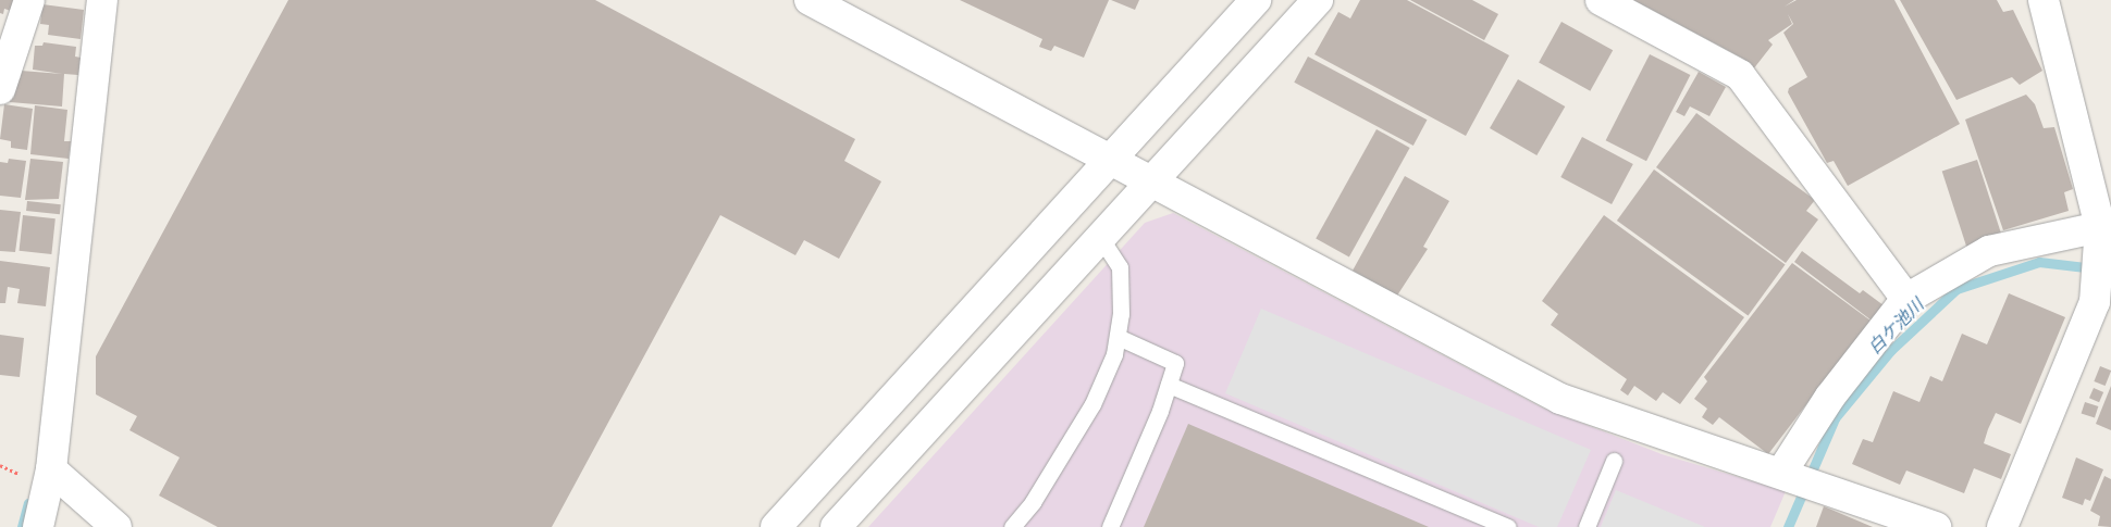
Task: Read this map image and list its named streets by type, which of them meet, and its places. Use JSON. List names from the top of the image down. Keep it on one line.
{"water":["白ケ池川"]}
